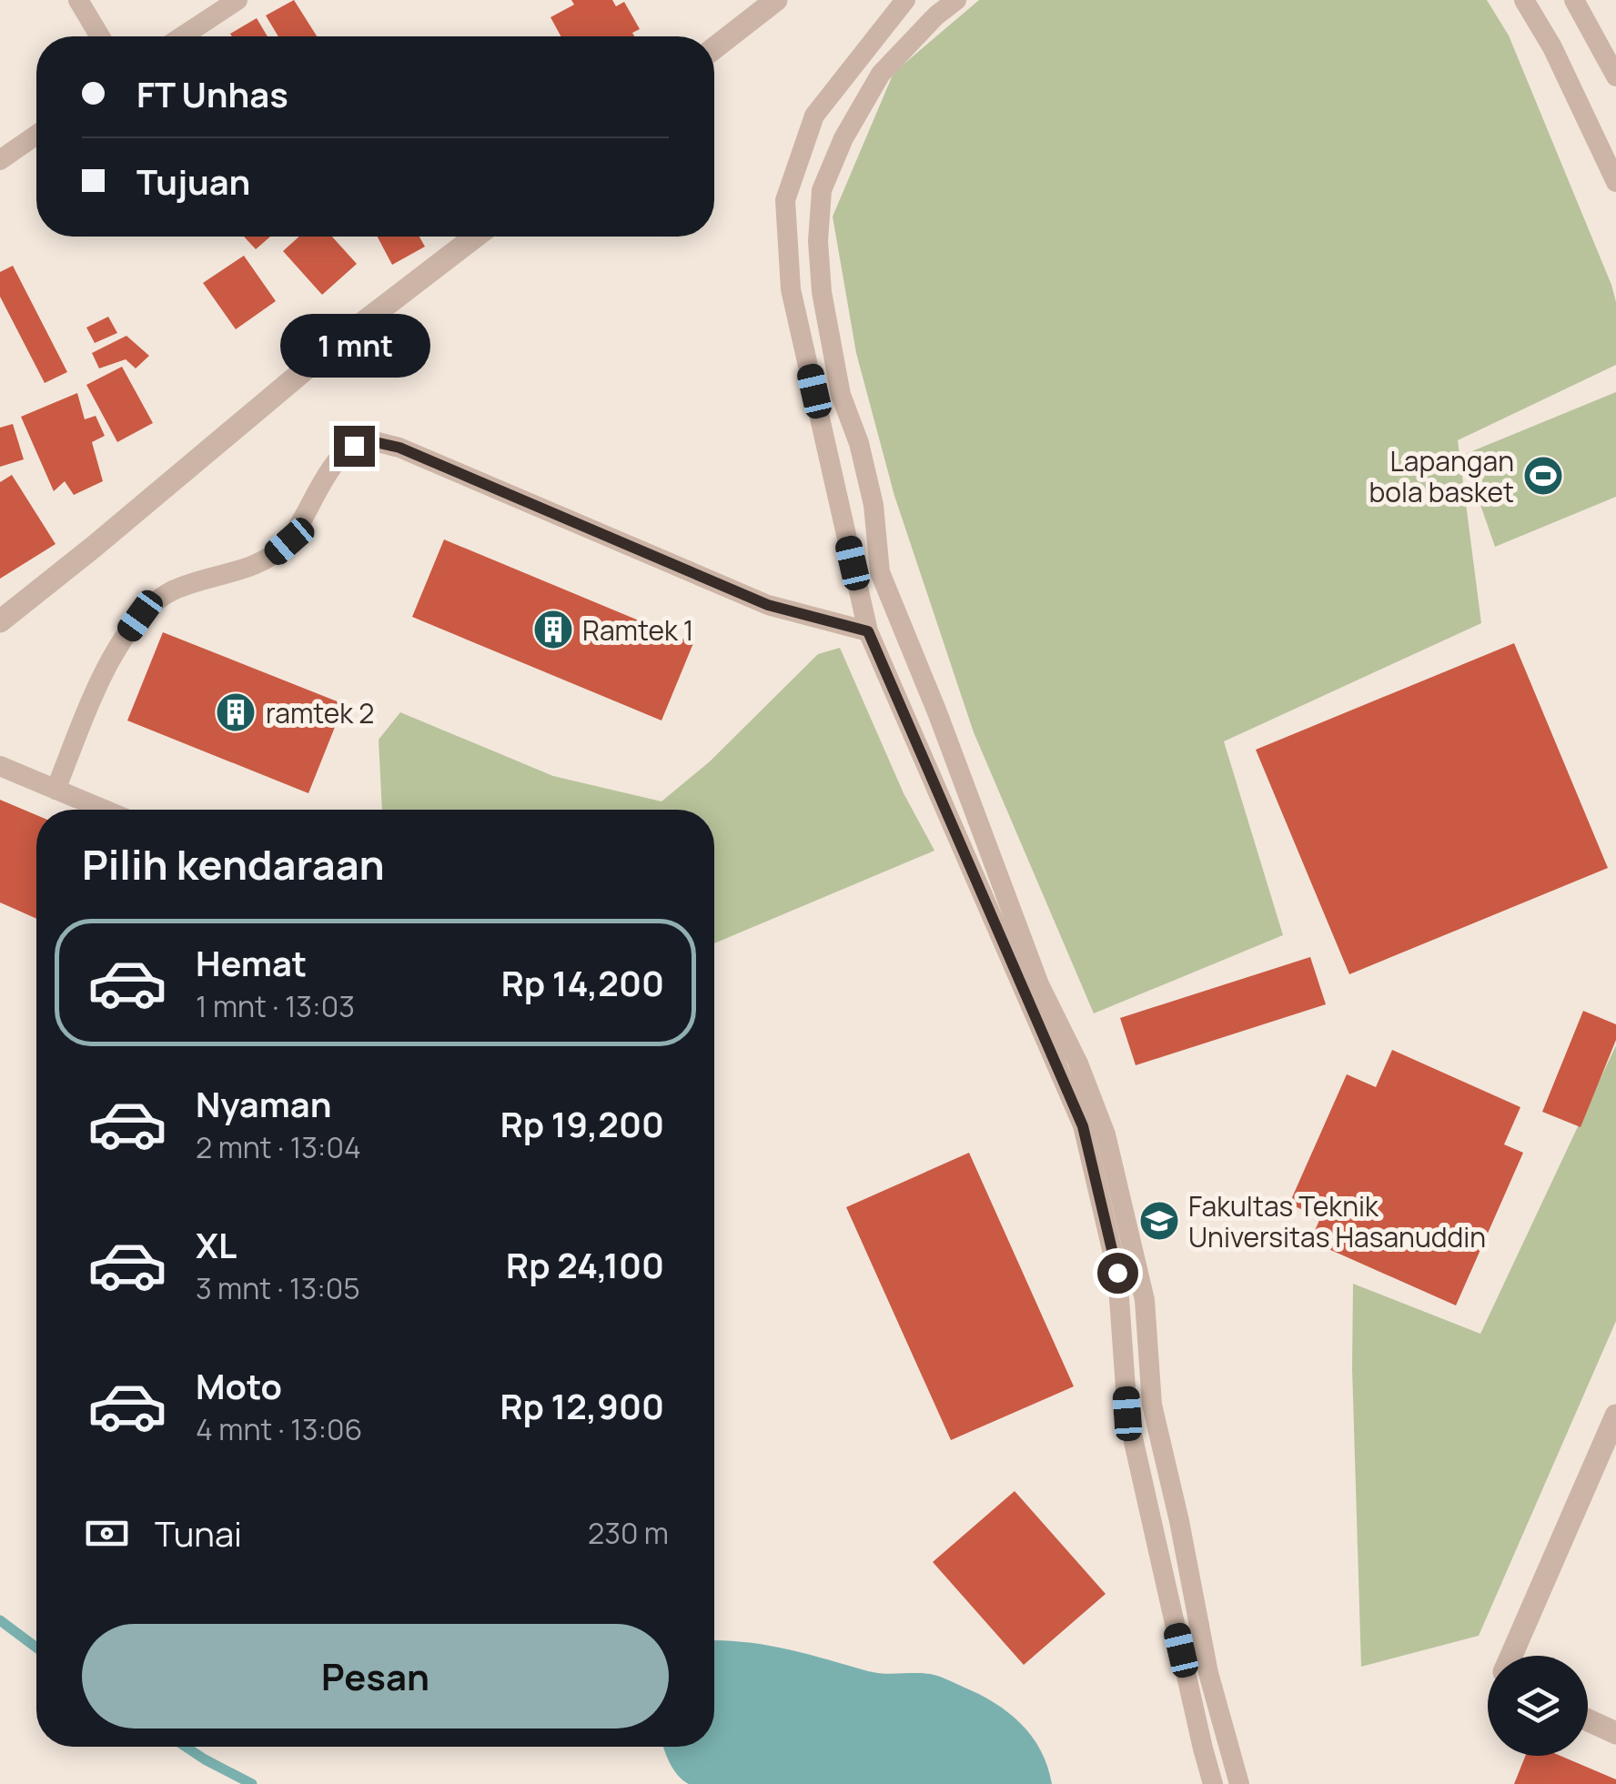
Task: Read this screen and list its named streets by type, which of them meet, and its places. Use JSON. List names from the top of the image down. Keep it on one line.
{"places":{"sports":["Lapangan bola basket"],"building":["Ramtek 1","ramtek 2"],"school or university":["Fakultas Teknik Universitas Hasanuddin"]},"page":{"banner":["FT Unhas","Tujuan"],"bubble":"1 mnt","heading":"Pilih kendaraan","list":[{"name":"Hemat","note":"1 mnt · 13:03","value":"Rp 14,200"},{"name":"Nyaman","note":"2 mnt · 13:04","value":"Rp 19,200"},{"name":"XL","note":"3 mnt · 13:05","value":"Rp 24,100"},{"name":"Moto","note":"4 mnt · 13:06","value":"Rp 12,900"}],"pay":["Tunai","230 m"],"buttons":"Pesan"}}
